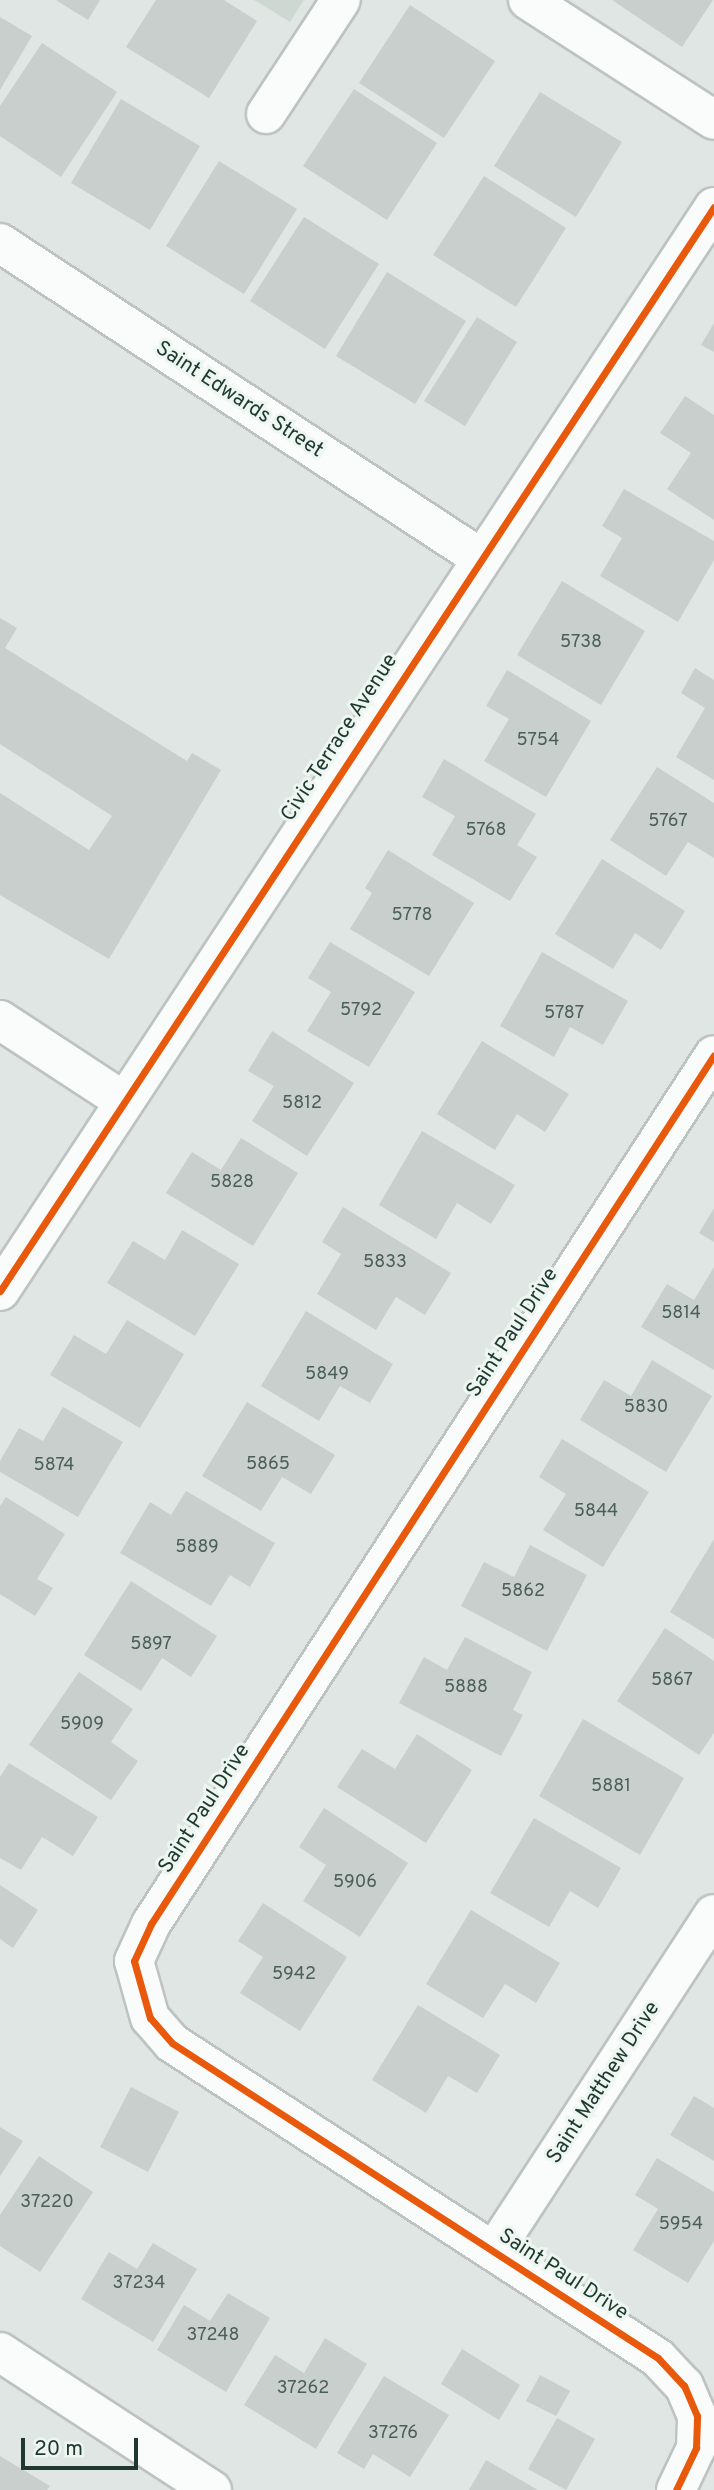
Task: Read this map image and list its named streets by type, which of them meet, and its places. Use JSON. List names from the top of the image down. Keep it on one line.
{"streets":{"street":["Saint Edwards Street","Civic Terrace Avenue","Saint Paul Drive","Saint Matthew Drive"]},"crossings":[["Saint Edwards Street","Civic Terrace Avenue"],["Saint Paul Drive","Saint Matthew Drive"]],"house_numbers":["5738","5754","5767","5768","5778","5792","5787","5812","5828","5833","5814","5849","5830","5865","5874","5844","5889","5862","5897","5867","5888","5909","5881","5906","5942","37220","5954","37234","37248","37262","37276"],"scale_bar":"20 m"}
